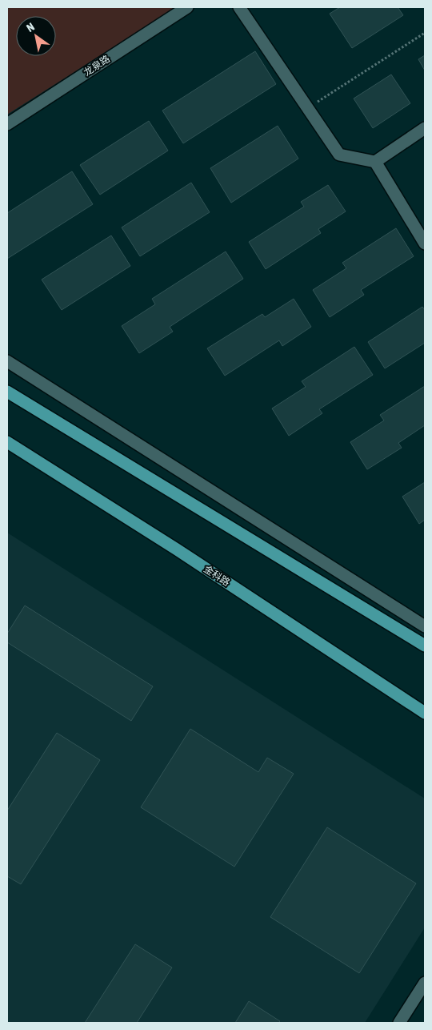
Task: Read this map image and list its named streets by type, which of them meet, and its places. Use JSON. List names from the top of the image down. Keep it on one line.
{"streets":{"main road":["金科路"],"street":["龙泉路"]},"north":"top left"}
